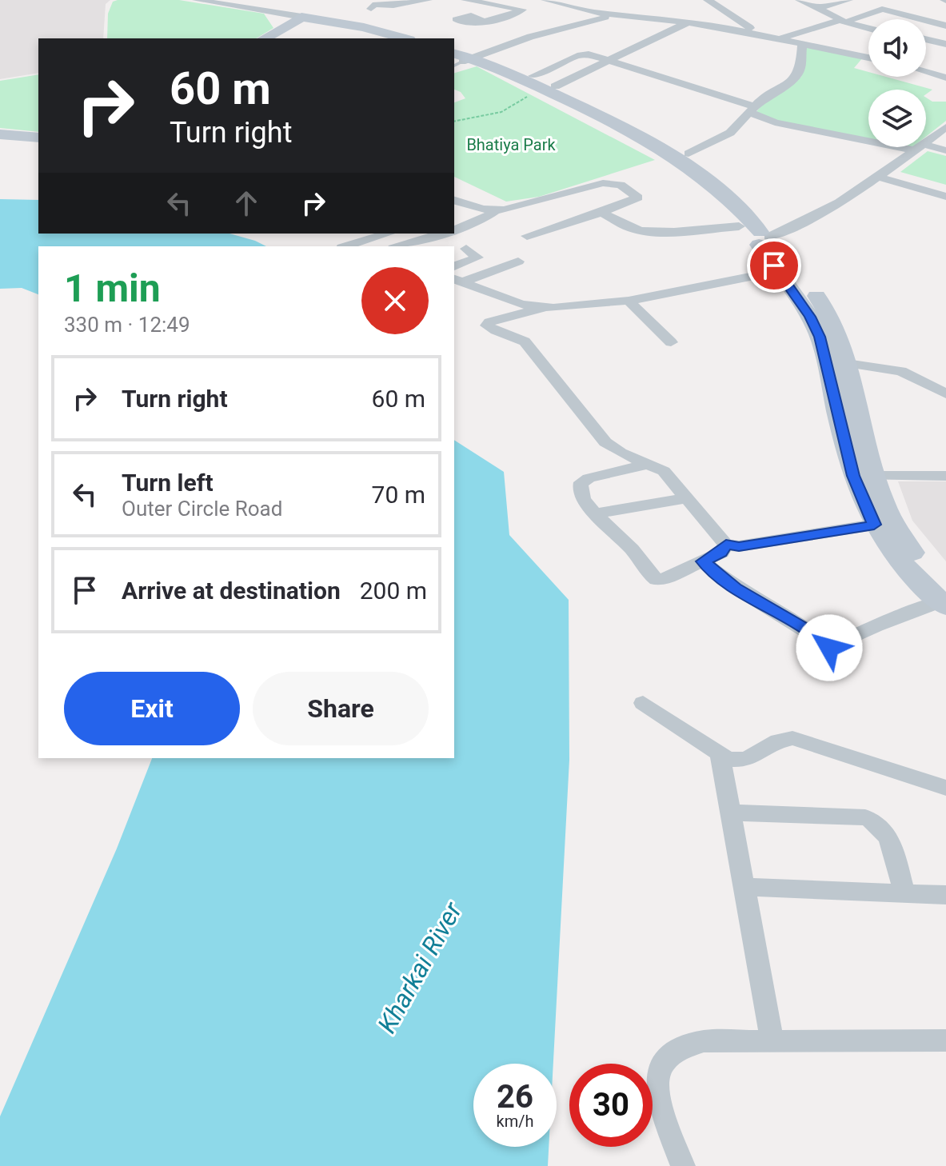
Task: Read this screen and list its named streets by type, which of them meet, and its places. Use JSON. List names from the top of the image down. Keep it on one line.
{"water":["Kharkai River"],"parks":["Bhatiya Park"],"page":{"turn":["60 m","Turn right"],"heading":["1 min","330 m · 12:49"],"list":[{"name":"Turn right","value":"60 m"},{"name":"Turn left","note":"Outer Circle Road","value":"70 m"},{"name":"Arrive at destination","value":"200 m"}],"buttons":["Exit","Share"],"speed":"26 km/h","limit":"30"}}
